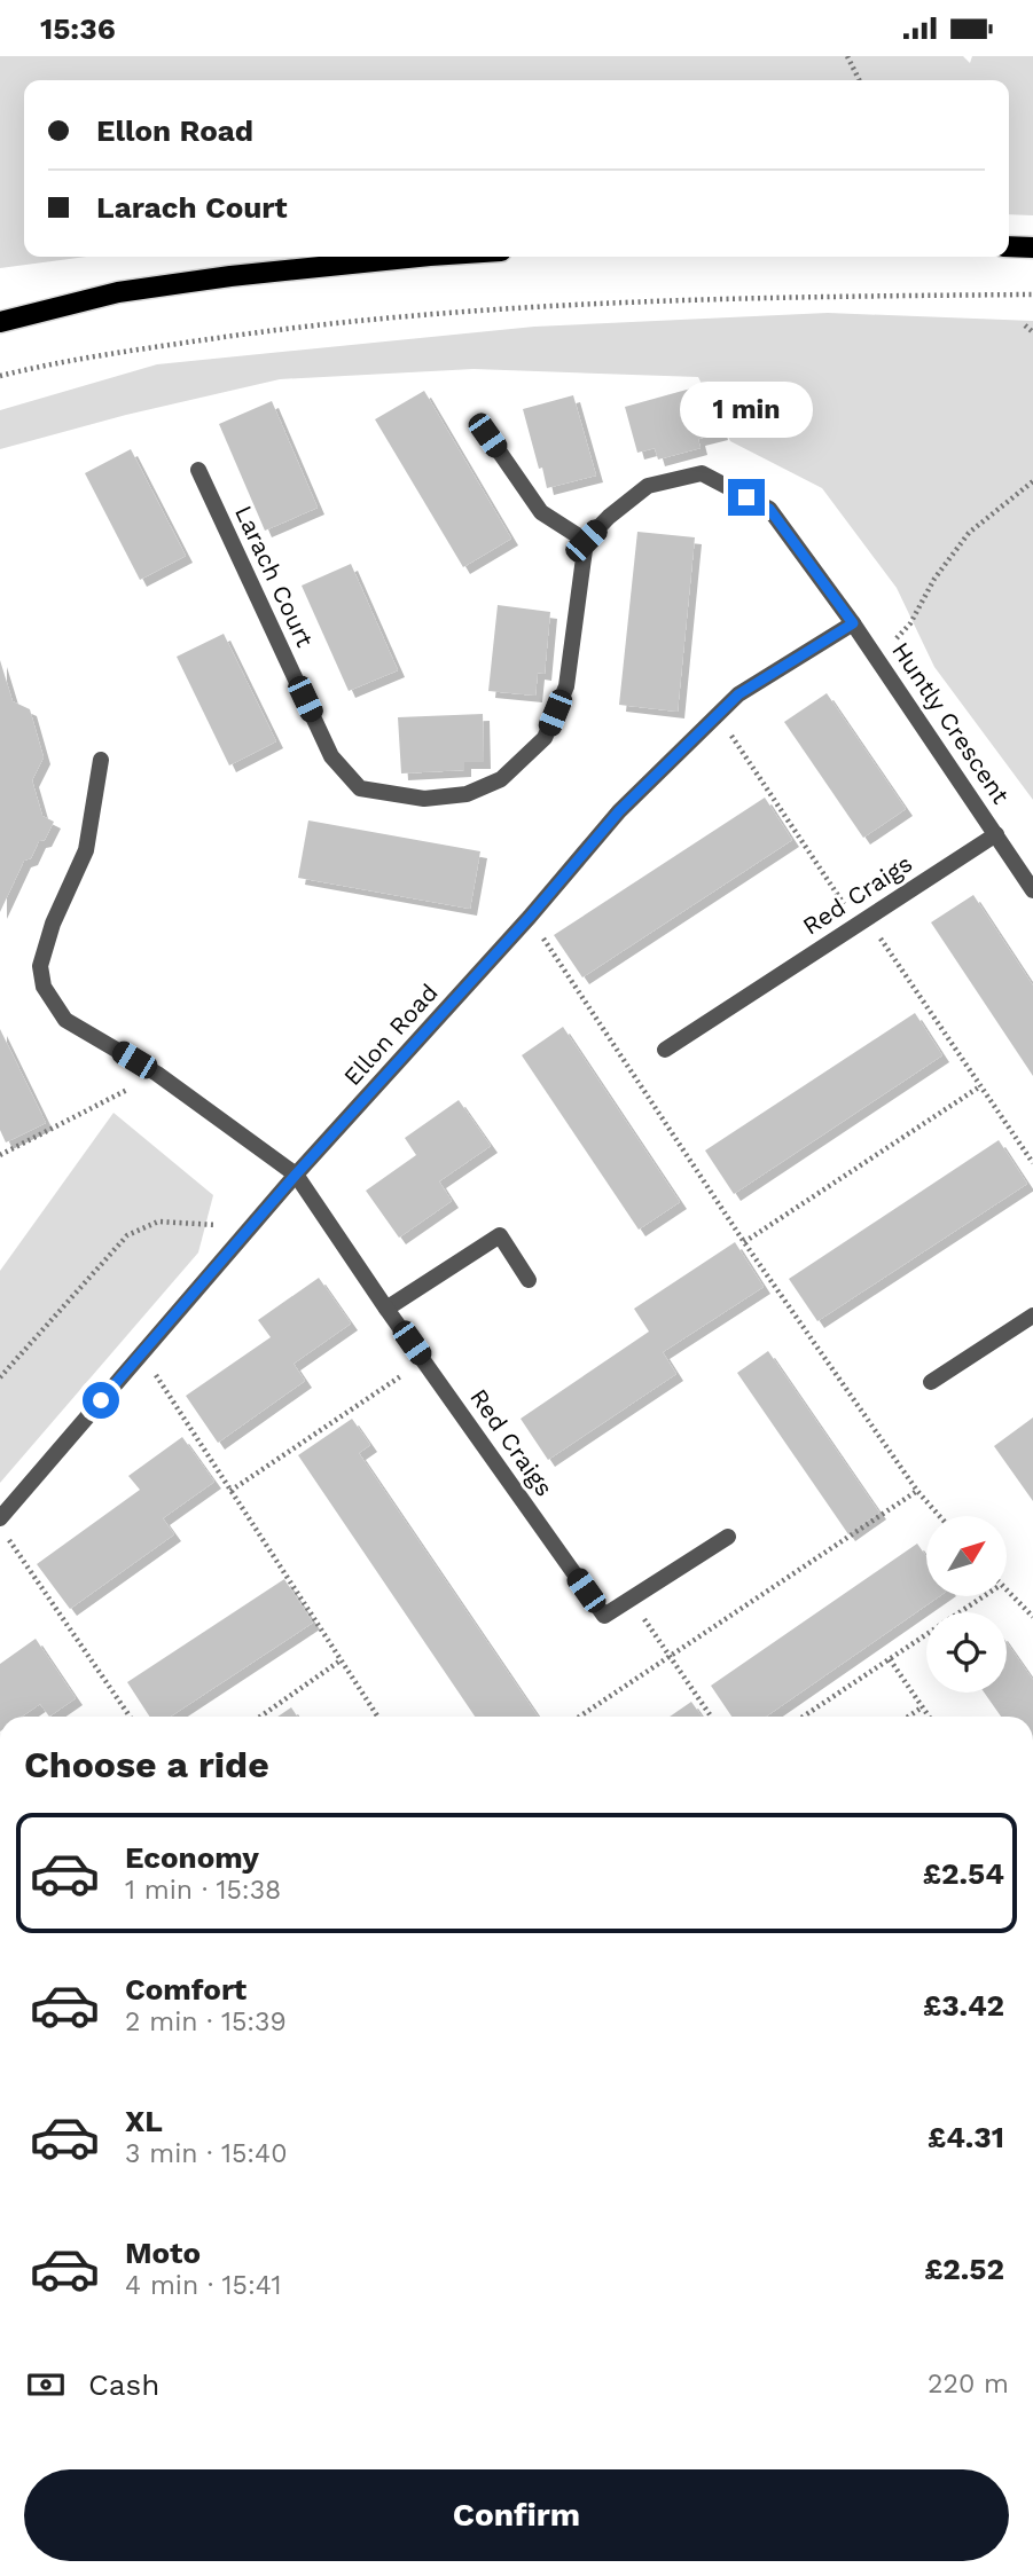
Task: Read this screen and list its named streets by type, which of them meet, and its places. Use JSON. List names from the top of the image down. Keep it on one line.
{"streets":{"street":["Larach Court","Huntly Crescent","Red Craigs","Ellon Road"]},"crossings":[["Huntly Crescent","Red Craigs"],["Huntly Crescent","Ellon Road"],["Red Craigs","Ellon Road"]],"north":"top right","page":{"status":"15:36","banner":["Ellon Road","Larach Court"],"bubble":"1 min","heading":"Choose a ride","list":[{"name":"Economy","note":"1 min · 15:38","value":"£2.54"},{"name":"Comfort","note":"2 min · 15:39","value":"£3.42"},{"name":"XL","note":"3 min · 15:40","value":"£4.31"},{"name":"Moto","note":"4 min · 15:41","value":"£2.52"}],"pay":["Cash","220 m"],"buttons":"Confirm"}}
